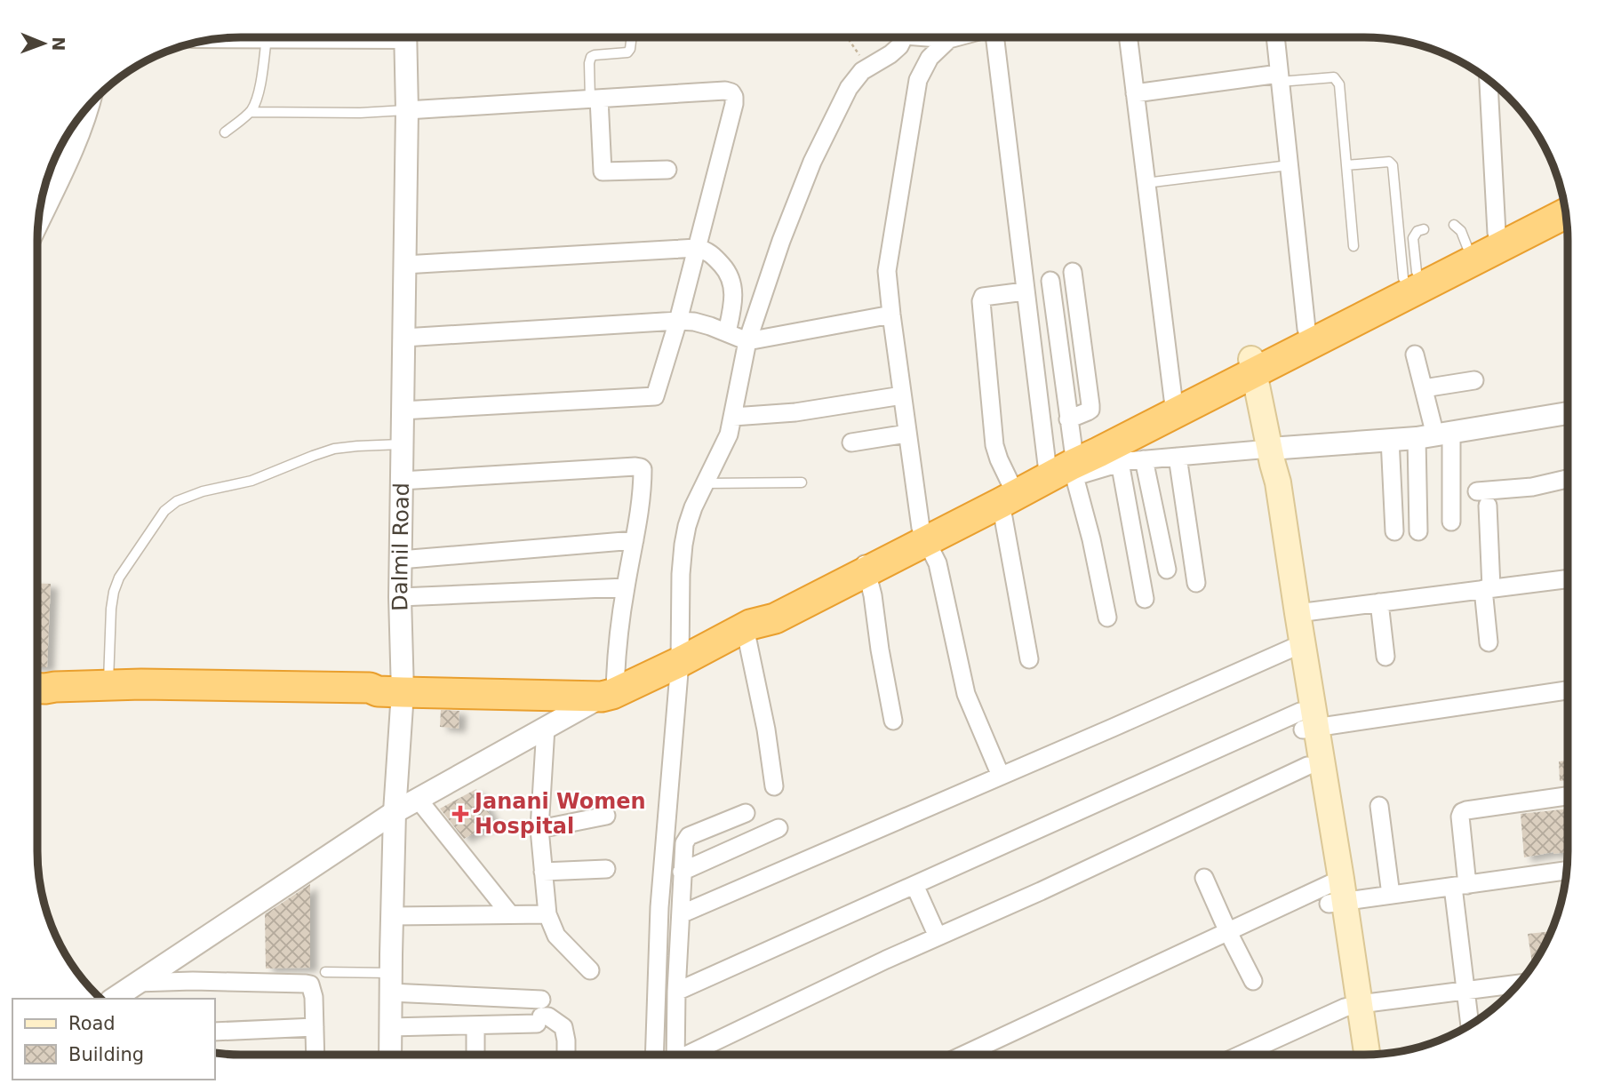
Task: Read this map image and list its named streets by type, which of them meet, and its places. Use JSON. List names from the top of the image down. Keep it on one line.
{"streets":{"street":["Dalmil Road"]},"places":{"health":["Janani Women Hospital"]},"legend":["Road","Building"],"north":"right"}
